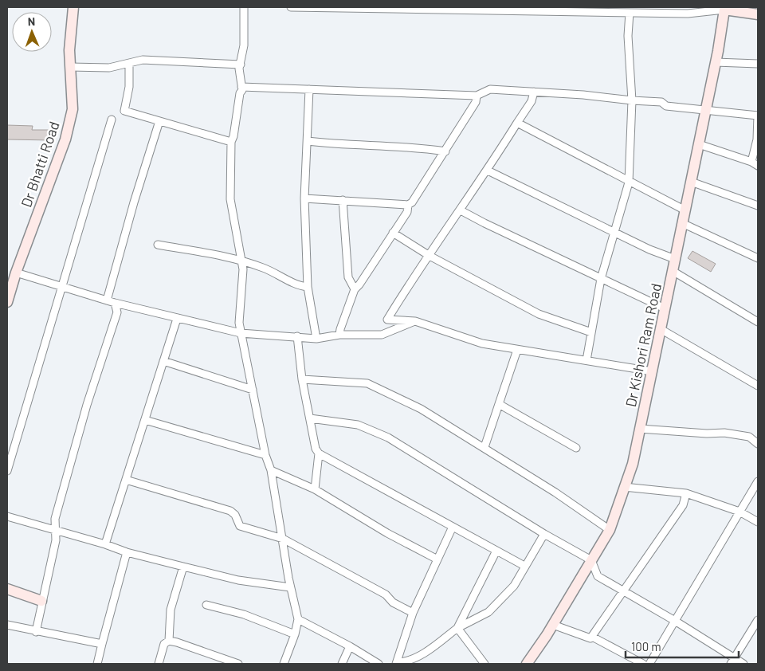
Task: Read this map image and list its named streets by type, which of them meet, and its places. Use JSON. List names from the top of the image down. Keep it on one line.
{"streets":{"street":["Dr Bhatti Road","Dr Kishori Ram Road"]},"scale_bar":"100 m","north":"top"}
